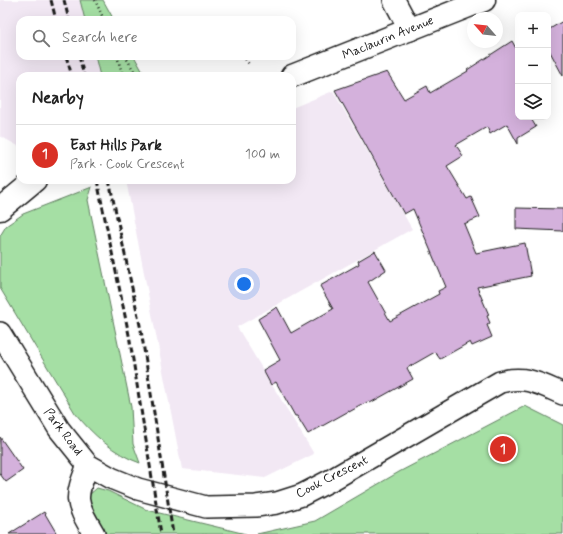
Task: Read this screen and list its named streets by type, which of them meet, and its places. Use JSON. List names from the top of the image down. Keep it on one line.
{"streets":{"street":["Maclaurin Avenue","Park Road","Cook Crescent"]},"crossings":[["Park Road","Cook Crescent"]],"north":"top left","page":{"map_buttons":["+","−"],"search":"Search here","heading":"Nearby","list":[{"mark":"1","name":"East Hills Park","note":"Park · Cook Crescent","value":"100 m"}],"pins":"1"}}
